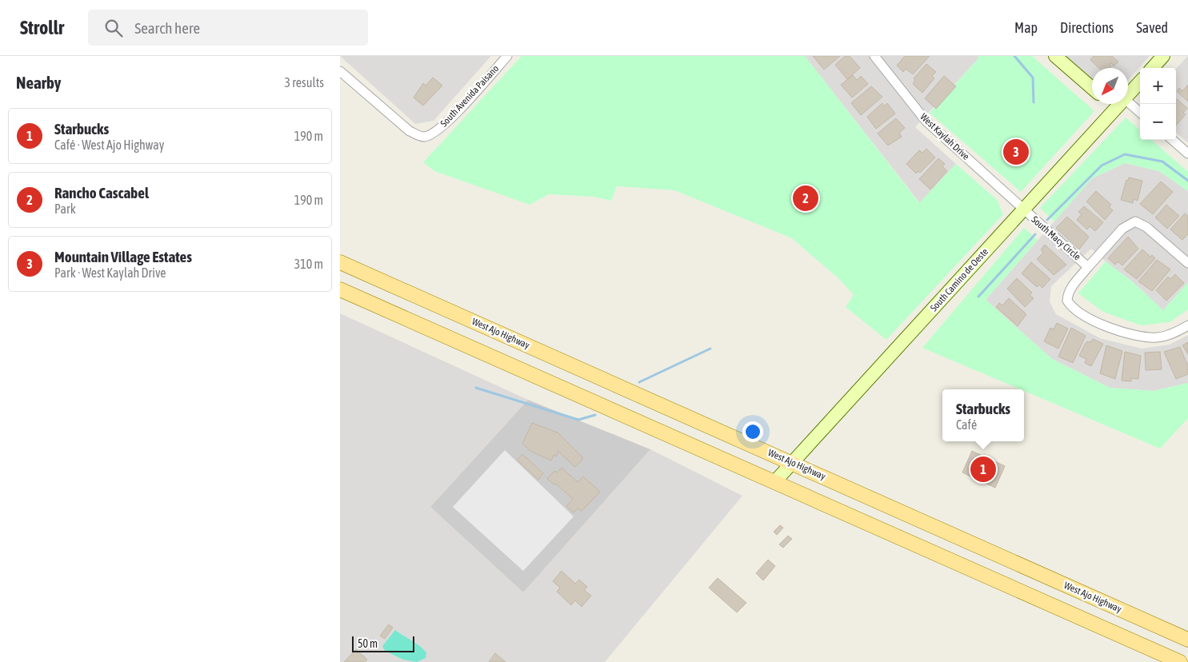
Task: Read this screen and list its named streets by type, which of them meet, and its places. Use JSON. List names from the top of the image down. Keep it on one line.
{"streets":{"main road":["West Ajo Highway"],"street":["South Avenida Paisano","West Kaylah Drive","South Macy Circle","South Camino de Oeste"]},"crossings":[["West Kaylah Drive","South Macy Circle"],["West Kaylah Drive","South Camino de Oeste"],["South Macy Circle","South Camino de Oeste"],["South Camino de Oeste","West Ajo Highway"]],"scale_bar":"50 m","north":"bottom left","page":{"header":"Strollr","search":"Search here","nav":["Map","Directions","Saved"],"heading":["Nearby","3 results"],"map_buttons":["+","−"],"list":[{"mark":"1","name":"Starbucks","note":"Café · West Ajo Highway","value":"190 m"},{"mark":"2","name":"Rancho Cascabel","note":"Park","value":"190 m"},{"mark":"3","name":"Mountain Village Estates","note":"Park · West Kaylah Drive","value":"310 m"}],"pins":["3","2","1"],"popup":["Starbucks","Café"],"scale":"50 m"}}
